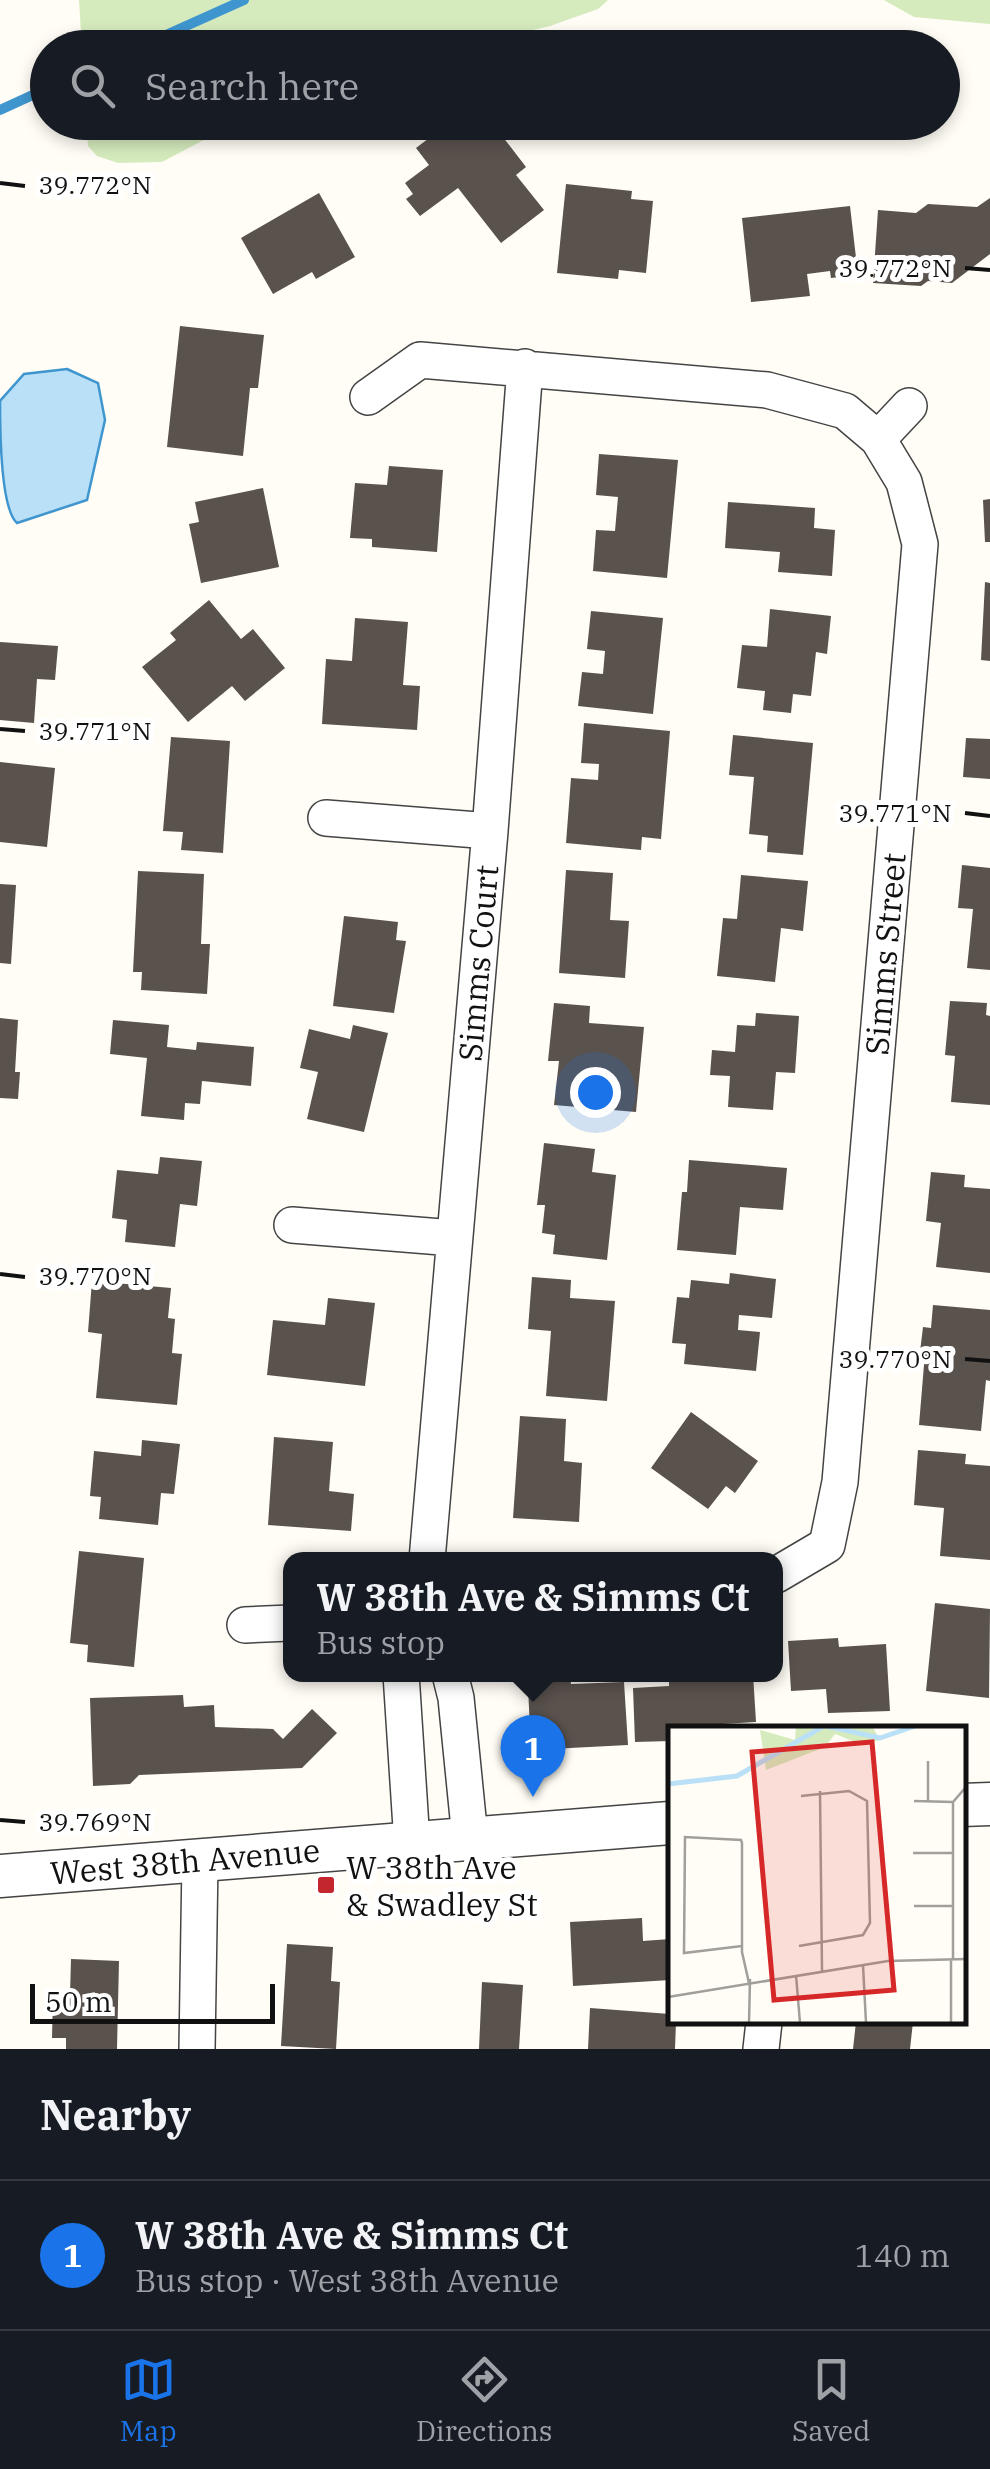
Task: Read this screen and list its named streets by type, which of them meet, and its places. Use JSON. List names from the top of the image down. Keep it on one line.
{"streets":{"street":["Simms Street","Simms Court","West 38th Avenue"]},"crossings":[["Simms Street","Simms Court"]],"places":{"transit":["W 38th Ave & Swadley St"]},"scale_bar":"50 m","page":{"search":"Search here","popup":["W 38th Ave & Simms Ct","Bus stop"],"pins":"1","scale":"50 m","heading":"Nearby","list":[{"mark":"1","name":"W 38th Ave & Simms Ct","note":"Bus stop · West 38th Avenue","value":"140 m"}],"nav":["Map","Directions","Saved"]},"coordinates":["39.772°N","39.771°N","39.770°N","39.769°N"]}
